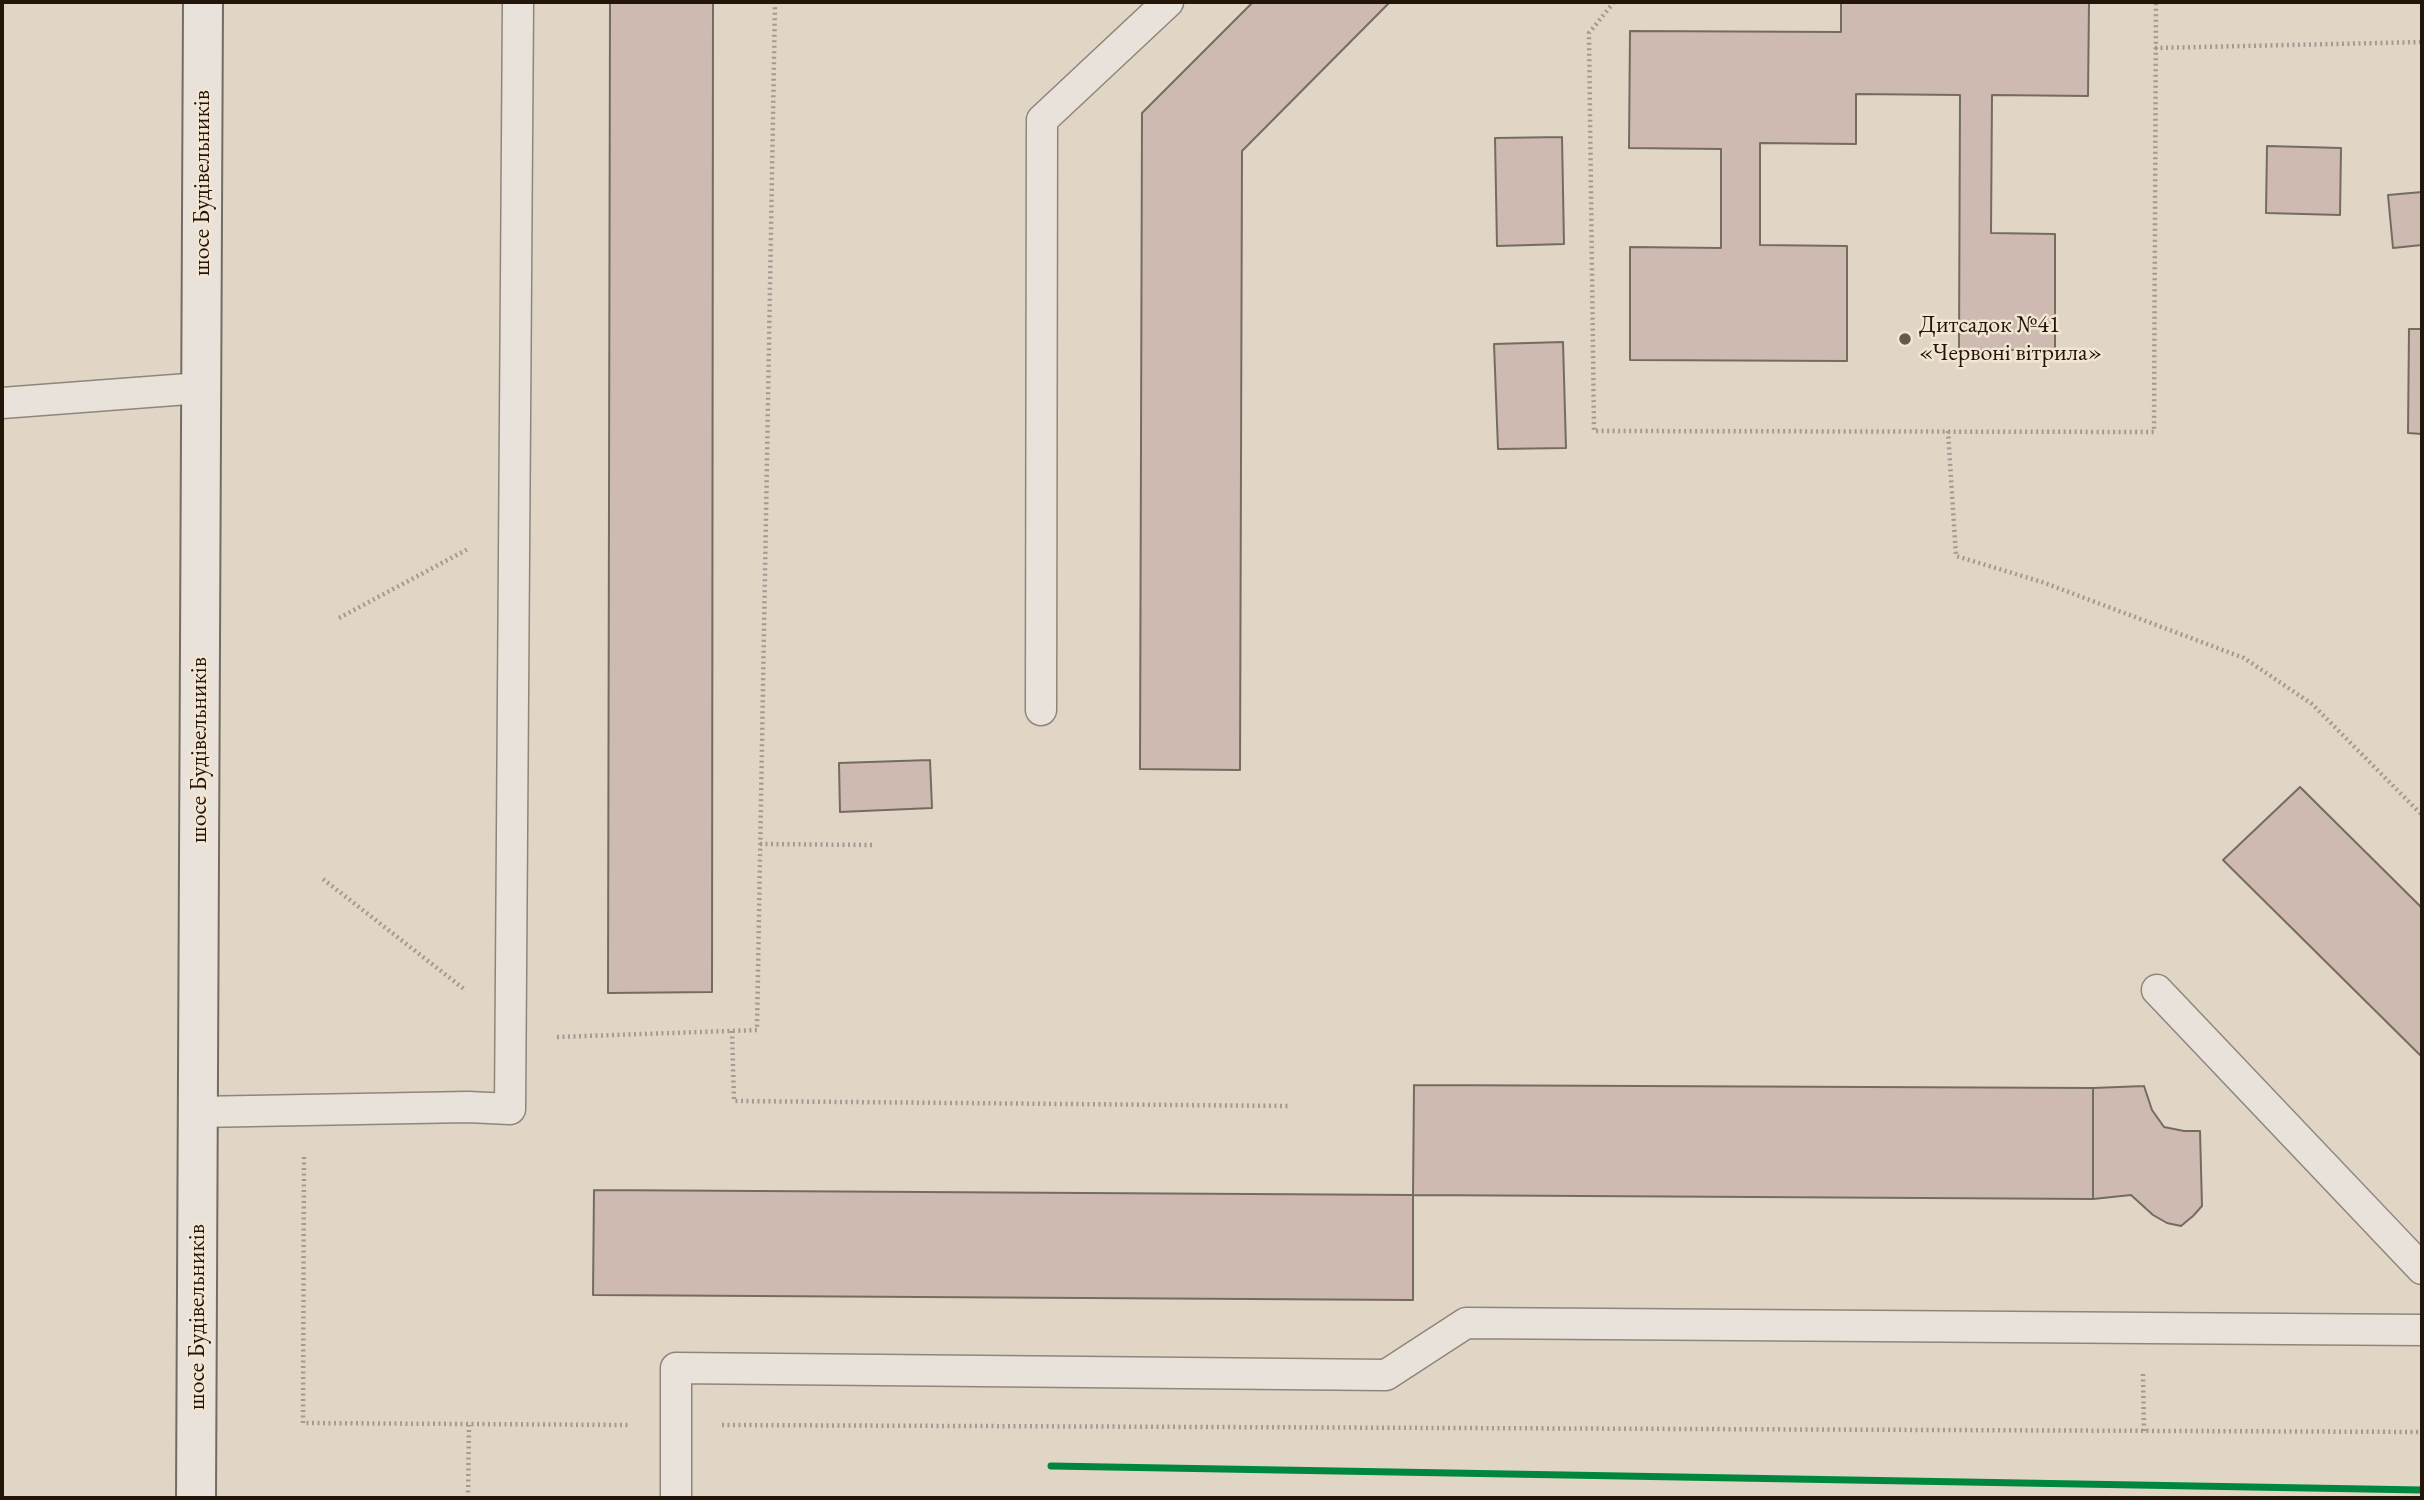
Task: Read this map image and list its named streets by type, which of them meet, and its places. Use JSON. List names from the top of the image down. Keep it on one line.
{"streets":{"main road":["шосе Будівельників"]},"places":["Дитсадок №41 «Червоні вітрила»"]}
